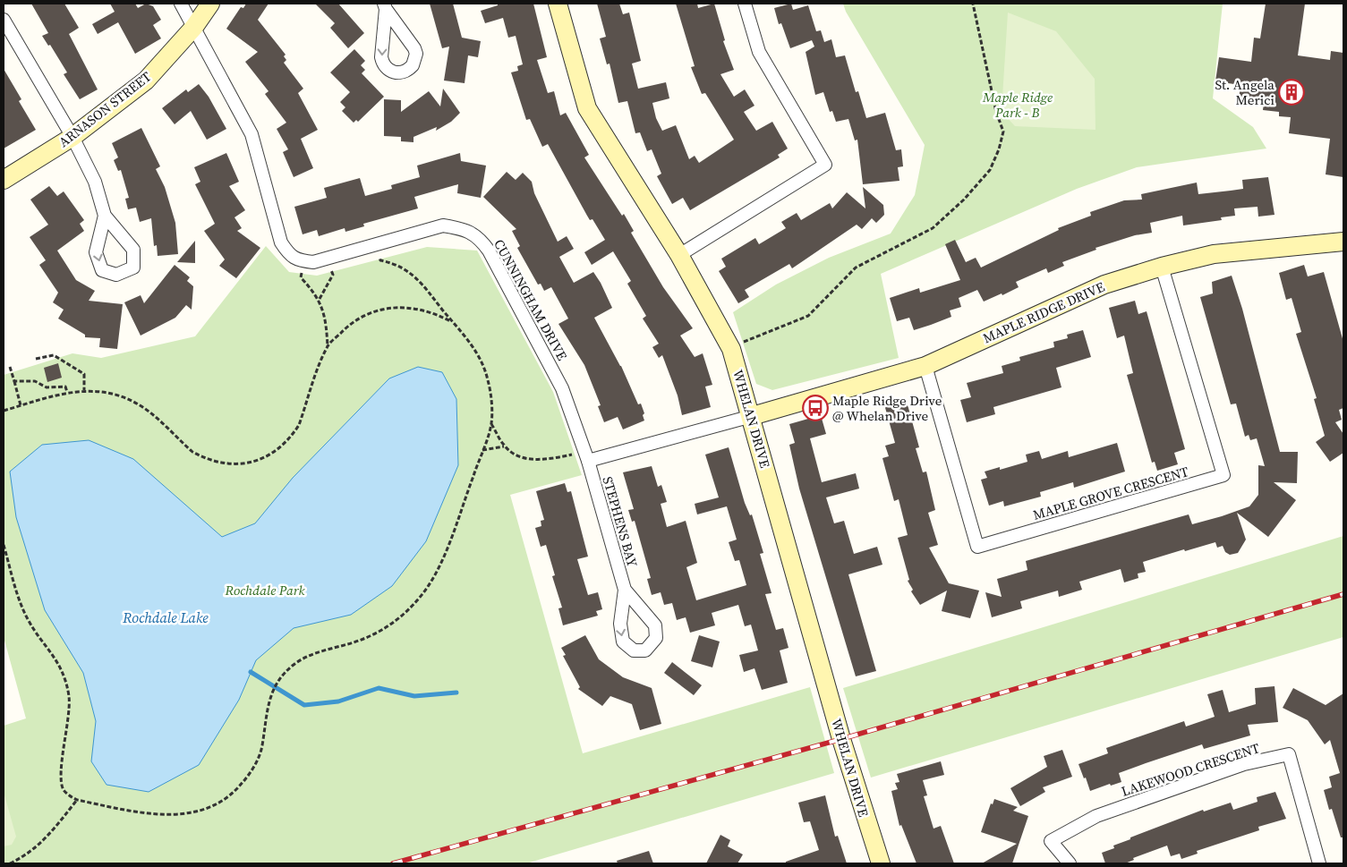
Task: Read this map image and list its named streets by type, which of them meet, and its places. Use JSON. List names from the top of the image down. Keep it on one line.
{"streets":{"street":["ARNASON STREET","CUNNINGHAM DRIVE","MAPLE RIDGE DRIVE","WHELAN DRIVE","MAPLE GROVE CRESCENT","STEPHENS BAY","LAKEWOOD CRESCENT"]},"crossings":[["CUNNINGHAM DRIVE","STEPHENS BAY"],["MAPLE RIDGE DRIVE","WHELAN DRIVE"],["MAPLE RIDGE DRIVE","MAPLE GROVE CRESCENT"]],"water":["Rochdale Lake"],"parks":["Maple Ridge Park - B","Rochdale Park"],"places":{"building":["St. Angela Merici"],"bus stop":["Maple Ridge Drive @ Whelan Drive"]}}
